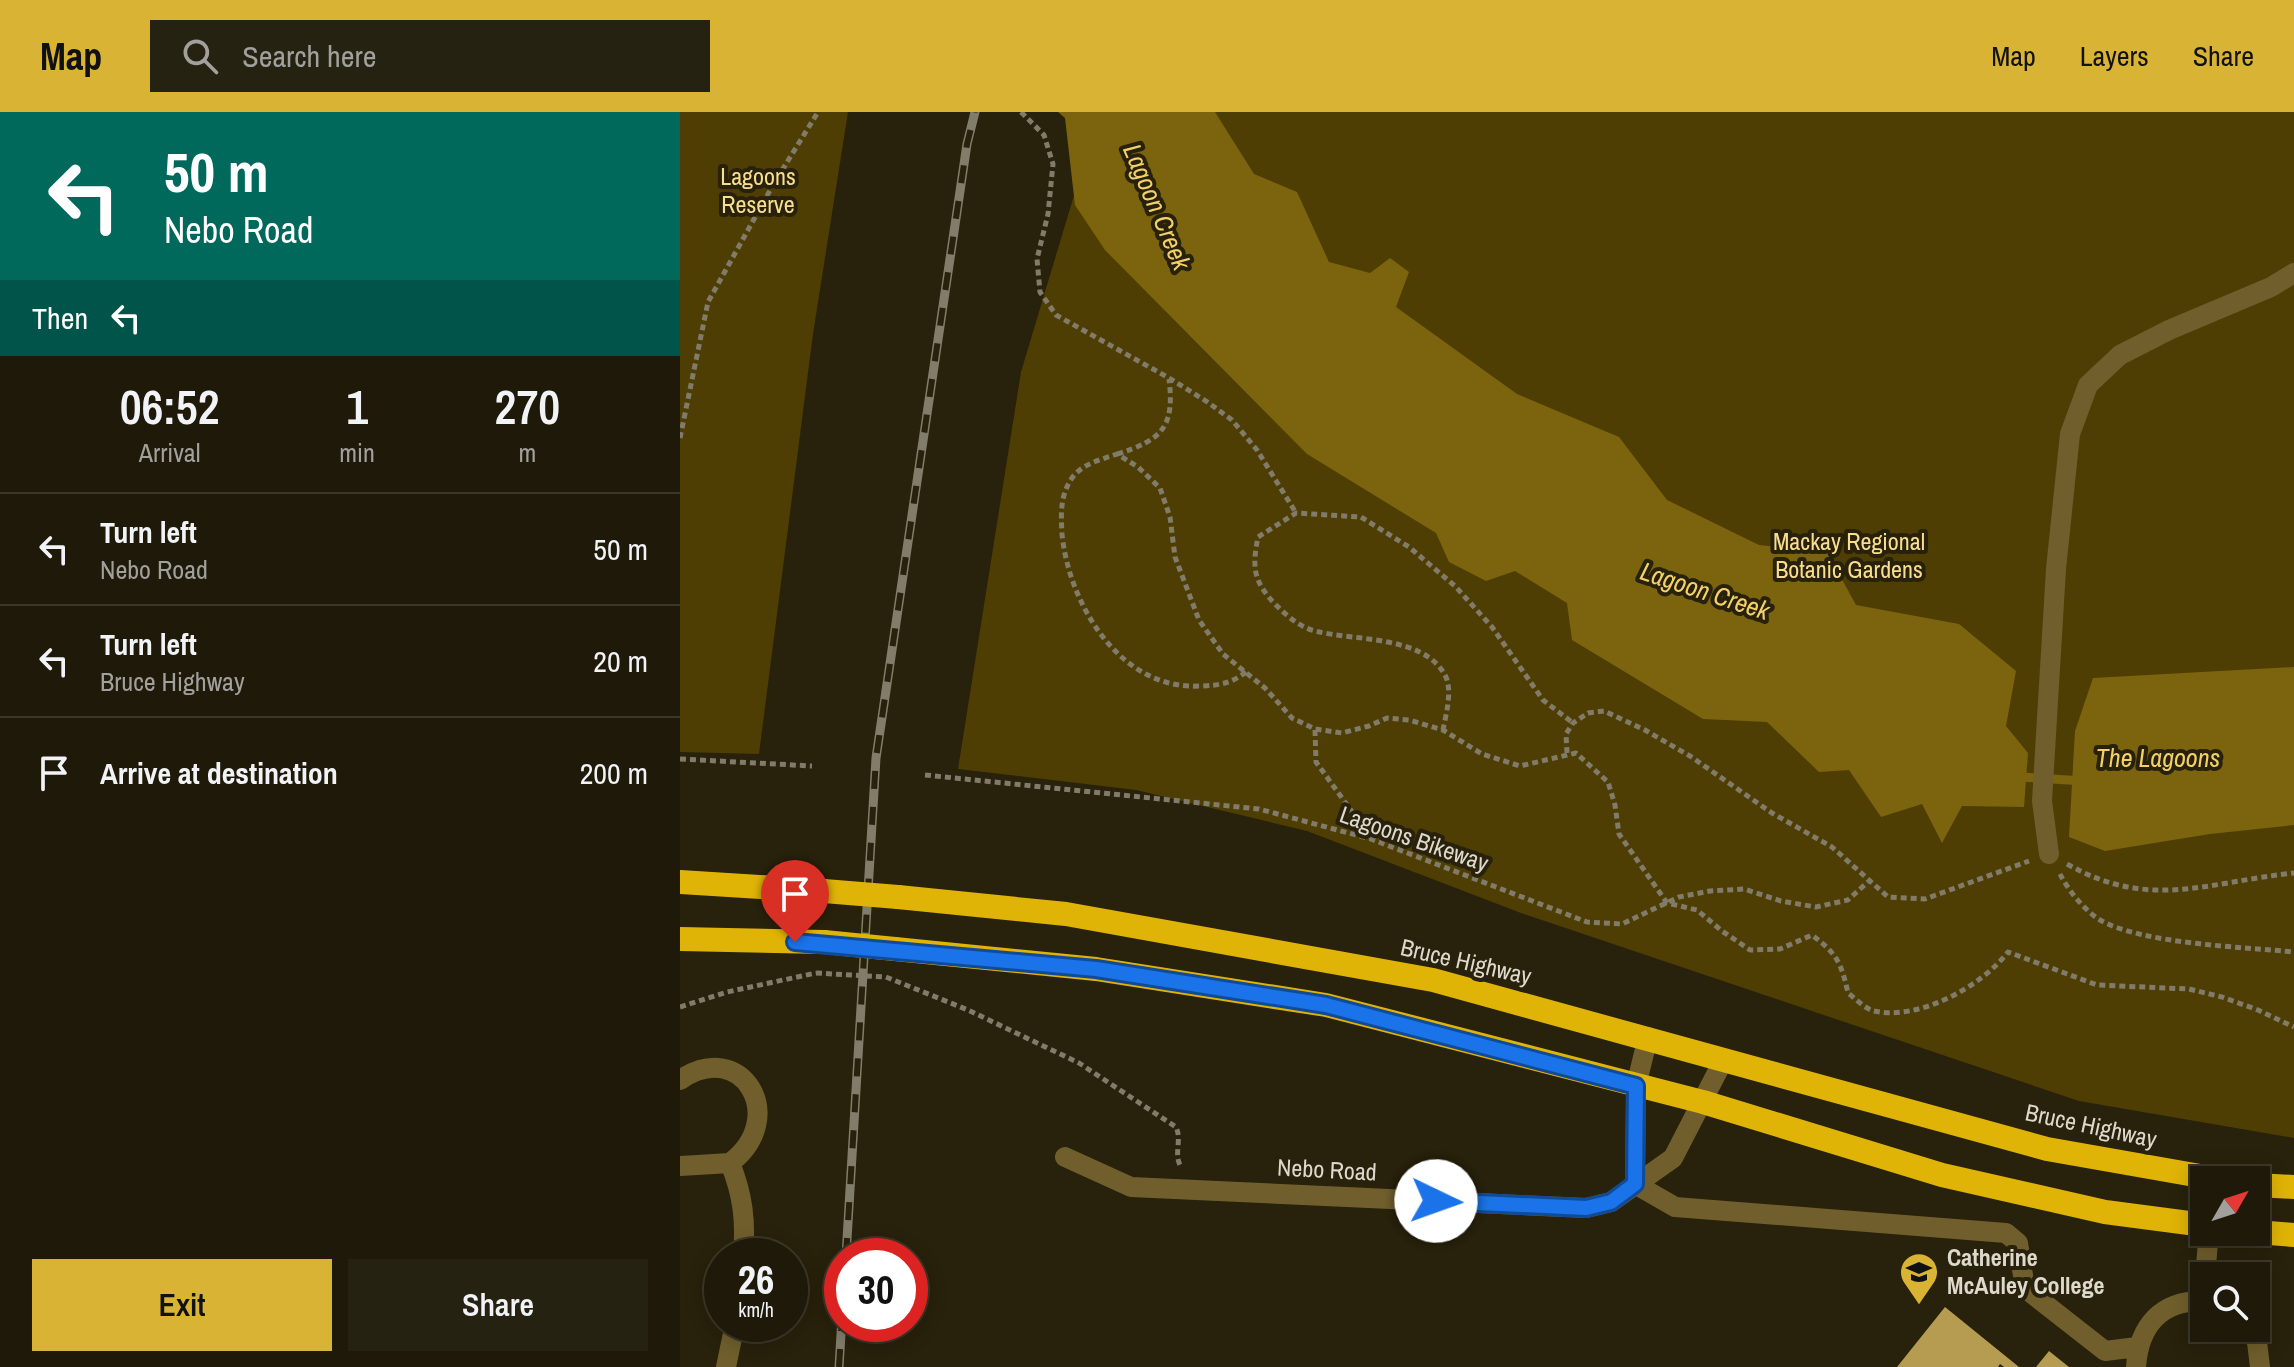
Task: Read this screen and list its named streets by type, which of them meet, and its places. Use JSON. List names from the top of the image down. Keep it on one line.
{"streets":{"highway":["Bruce Highway"],"street":["Nebo Road"],"path":["Lagoons Bikeway"]},"crossings":[["Bruce Highway","Nebo Road"]],"water":["Lagoon Creek","The Lagoons"],"parks":["Lagoons Reserve","Mackay Regional Botanic Gardens"],"places":{"school or university":["Catherine McAuley College"]},"north":"top right","page":{"header":"Map","search":"Search here","nav":["Map","Layers","Share"],"turn":["50 m","Nebo Road"],"then":"Then","eta":["06:52","Arrival","1","min","270","m"],"list":[{"name":"Turn left","note":"Nebo Road","value":"50 m"},{"name":"Turn left","note":"Bruce Highway","value":"20 m"},{"name":"Arrive at destination","value":"200 m"}],"speed":"26 km/h","limit":"30","buttons":["Exit","Share"]}}
